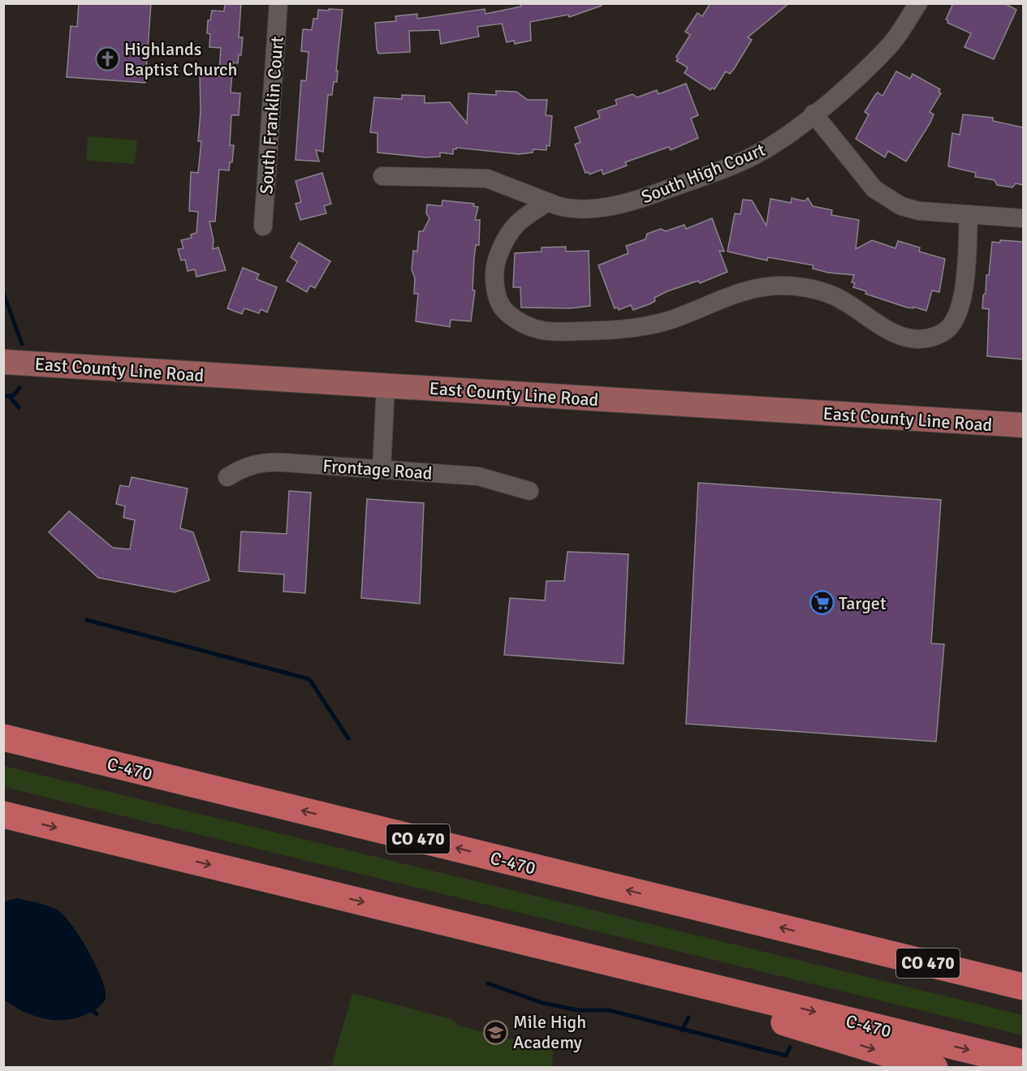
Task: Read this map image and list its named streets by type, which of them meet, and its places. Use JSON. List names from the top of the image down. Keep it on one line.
{"streets":{"highway":["C-470","CO 470"],"main road":["East County Line Road"],"street":["South Franklin Court","South High Court","Frontage Road"]},"places":{"church":["Highlands Baptist Church"],"supermarket":["Target"],"school or university":["Mile High Academy"]}}
